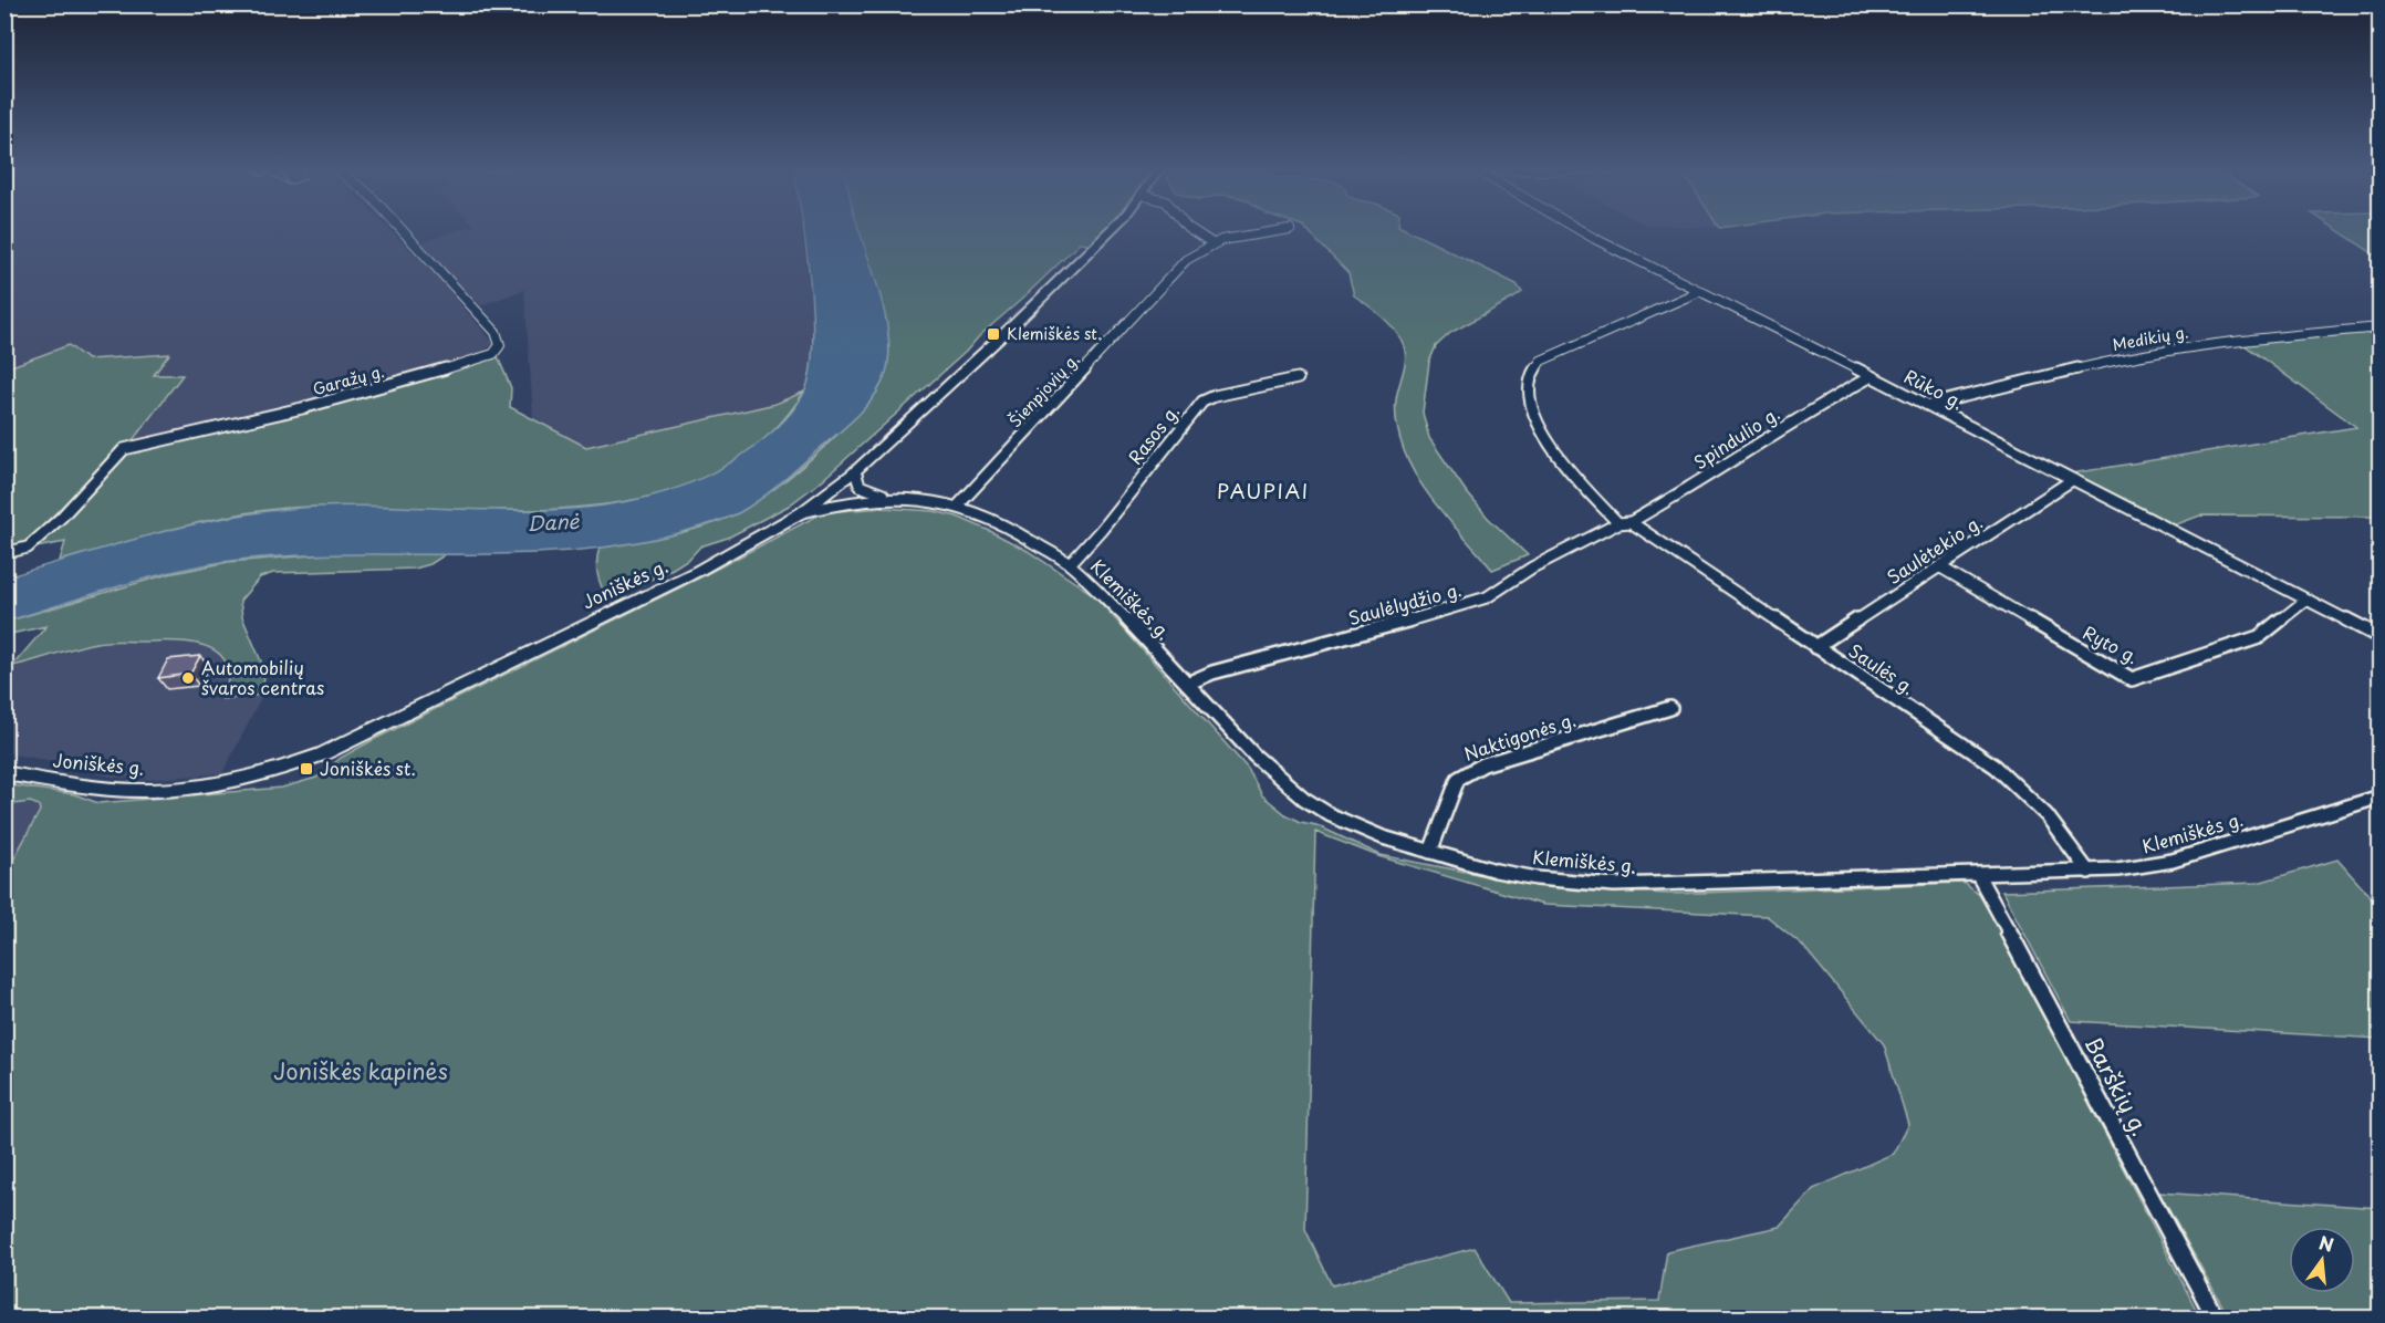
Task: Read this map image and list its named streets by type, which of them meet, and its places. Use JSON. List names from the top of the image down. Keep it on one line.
{"streets":{"main road":["Joniškės g."],"street":["Medikių g.","Garažų g.","Rūko g.","Šienpjovių g.","Rasos g.","Spindulio g.","Saulėtekio g.","Klemiškės g.","Saulėlydžio g.","Ryto g.","Saulės g.","Naktigonės g.","Barškių g."]},"crossings":[["Medikių g.","Rūko g."],["Rūko g.","Spindulio g."],["Rūko g.","Saulėtekio g."],["Rūko g.","Ryto g."],["Rūko g.","Saulės g."],["Šienpjovių g.","Klemiškės g."],["Rasos g.","Klemiškės g."],["Spindulio g.","Saulėlydžio g."],["Spindulio g.","Saulės g."],["Saulėtekio g.","Ryto g."],["Saulėtekio g.","Saulės g."],["Joniškės g.","Klemiškės g."],["Klemiškės g.","Saulėlydžio g."],["Klemiškės g.","Saulės g."],["Klemiškės g.","Naktigonės g."],["Klemiškės g.","Barškių g."],["Saulėlydžio g.","Saulės g."]],"districts":["PAUPIAI"],"water":["Danė"],"parks":["Joniškės kapinės"],"places":{"transit":["Klemiškės st.","Joniškės st."],"other":["Automobilių švaros centras"]},"north":"top"}
